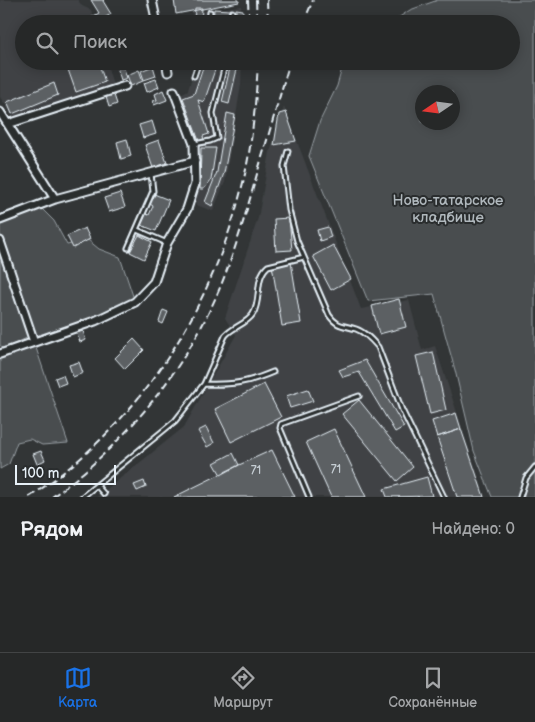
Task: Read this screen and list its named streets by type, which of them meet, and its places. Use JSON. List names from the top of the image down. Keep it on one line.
{"parks":["Ново-татарское кладбище"],"house_numbers":["71","71"],"scale_bar":"100 m","north":"left","page":{"search":"Поиск","scale":"100 m","heading":["Рядом","Найдено: 0"],"nav":["Карта","Маршрут","Сохранённые"]}}
